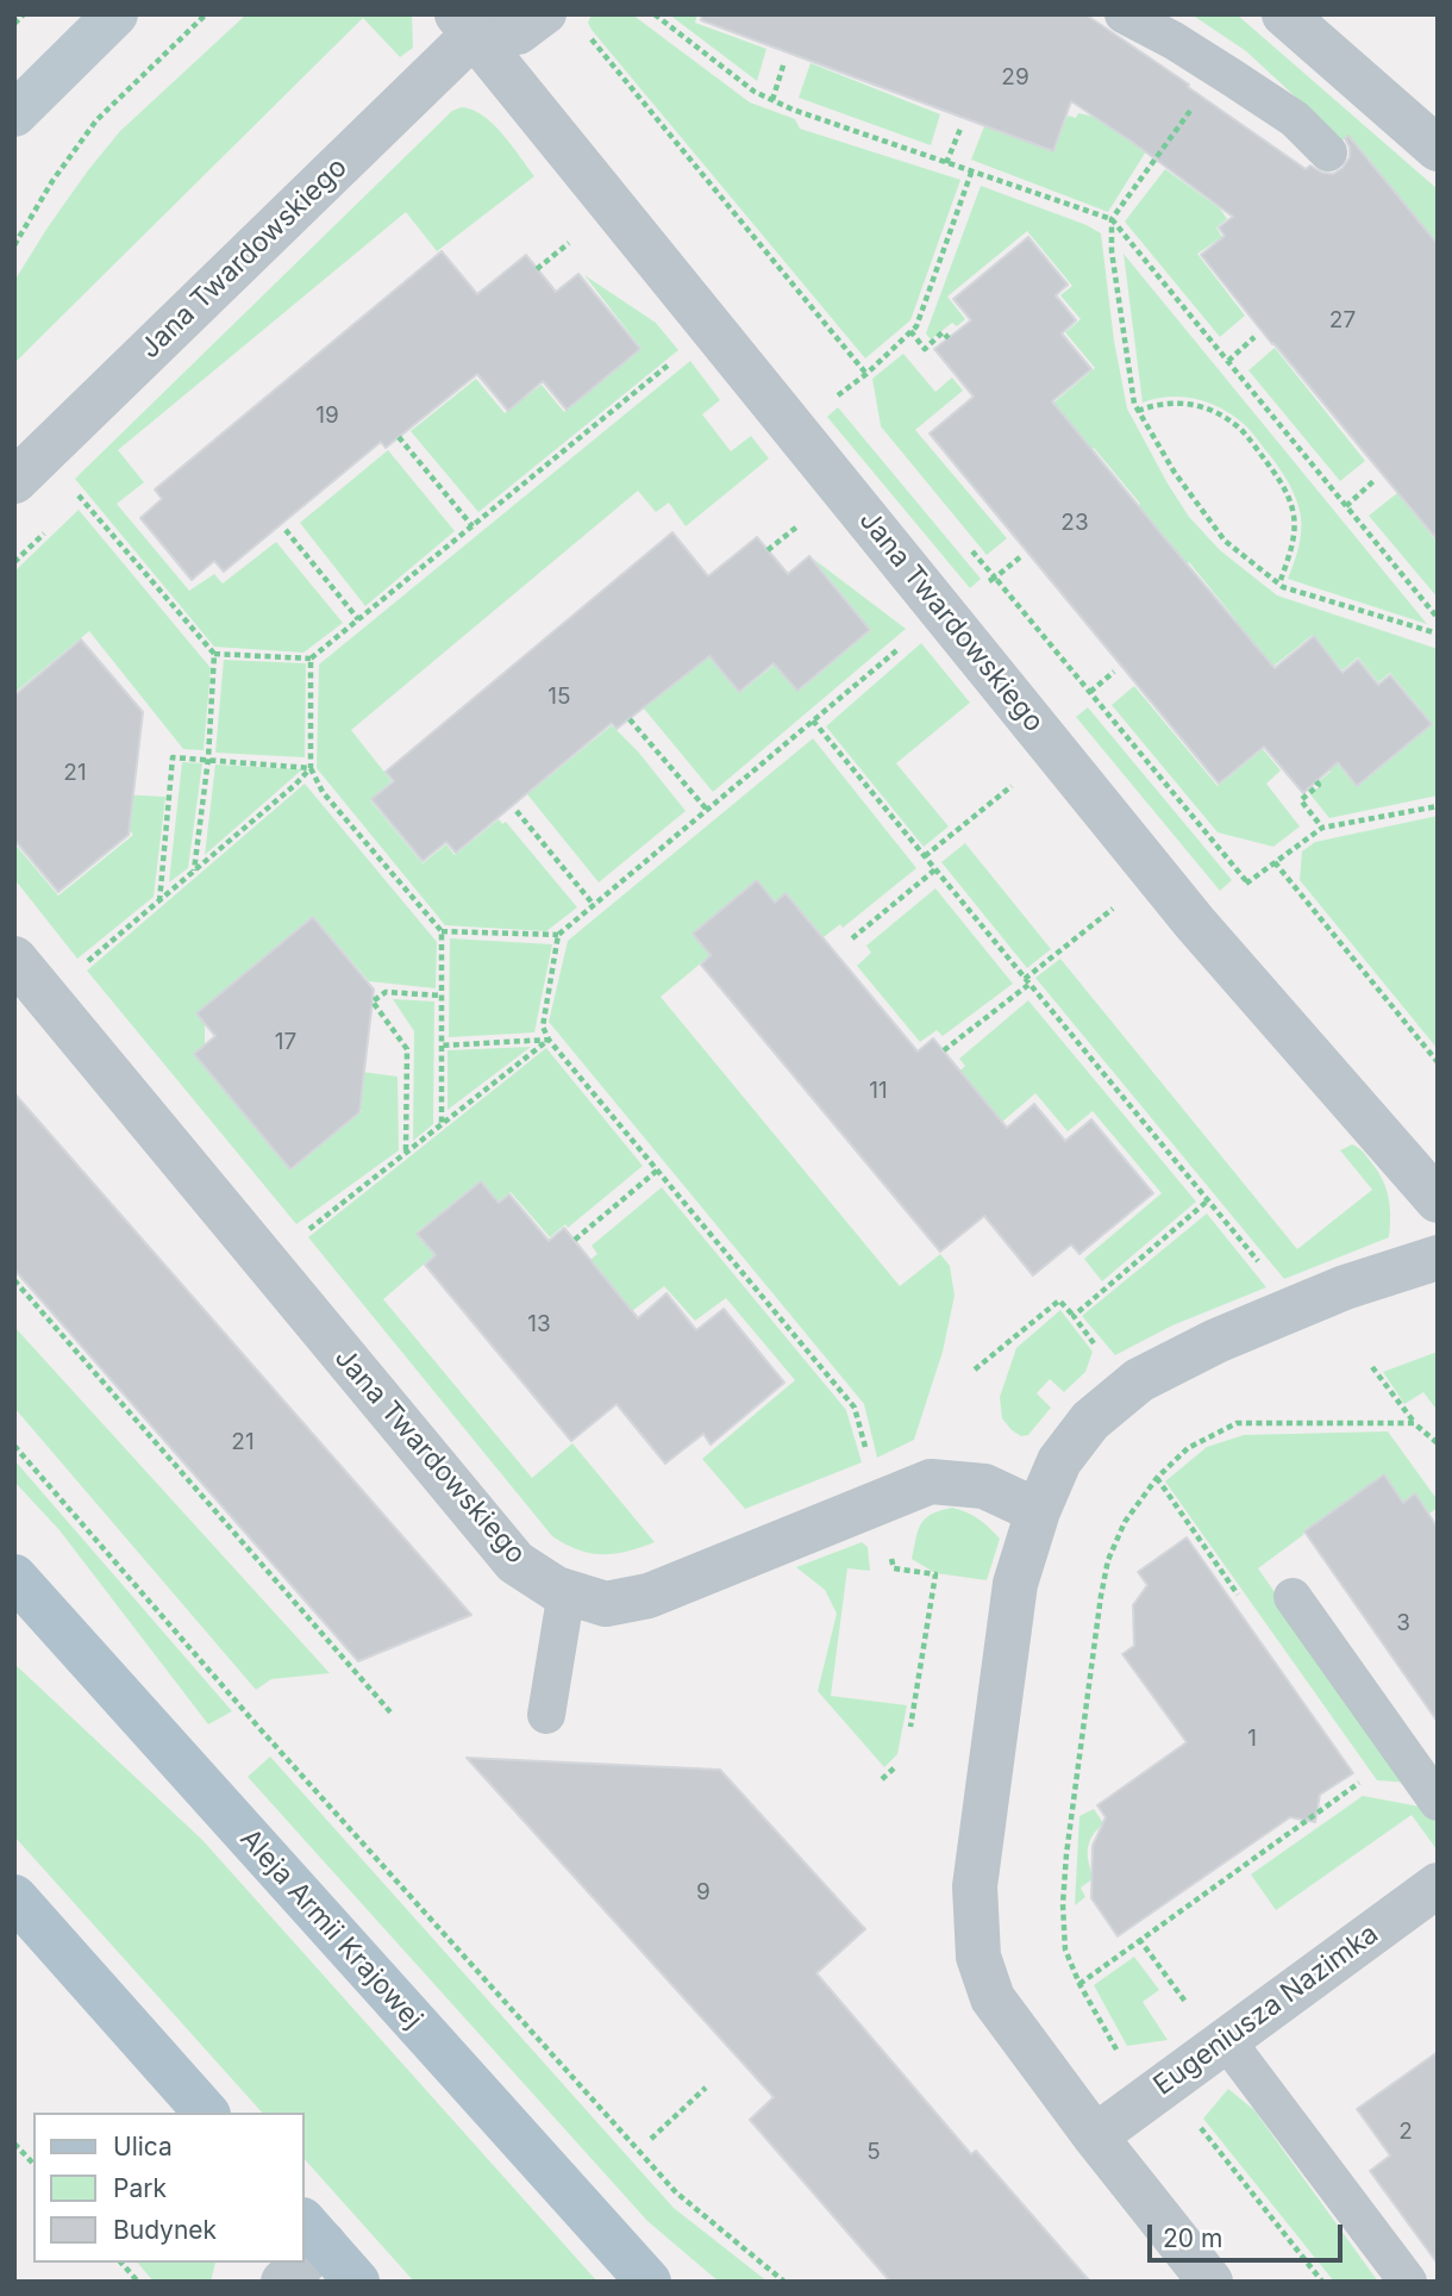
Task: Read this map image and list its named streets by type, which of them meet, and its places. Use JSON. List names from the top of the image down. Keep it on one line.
{"streets":{"main road":["Aleja Armii Krajowej"],"street":["Jana Twardowskiego","Eugeniusza Nazimka"]},"house_numbers":["29","27","19","23","15","21","17","11","13","21","3","1","9","2","5"],"legend":["Ulica","Park","Budynek"],"scale_bar":"20 m"}
